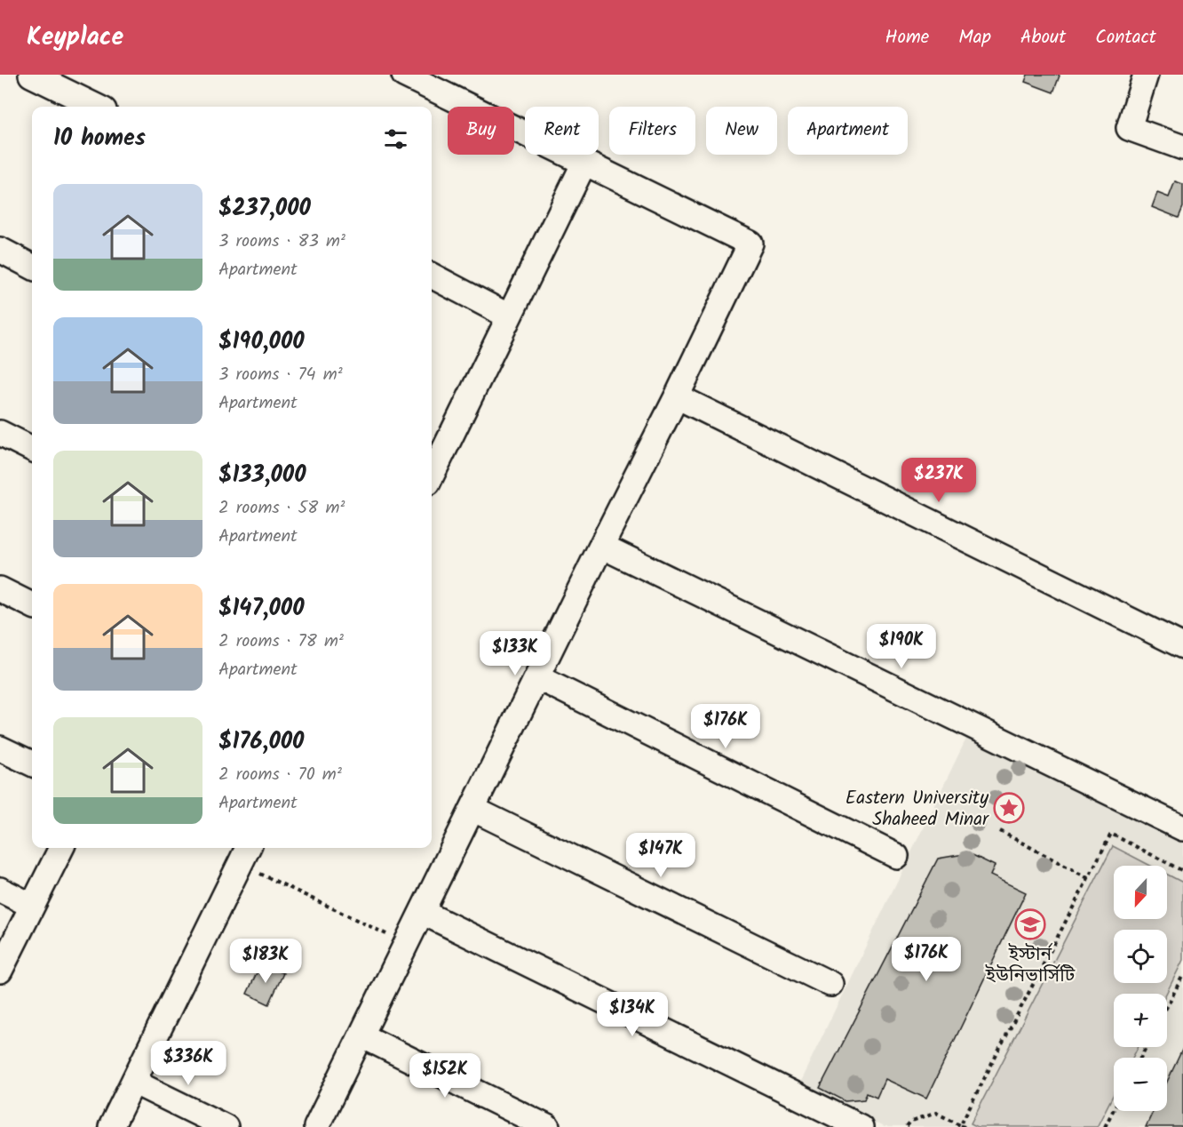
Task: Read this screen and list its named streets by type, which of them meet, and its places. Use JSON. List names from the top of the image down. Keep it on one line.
{"places":{"place":["Eastern University Shaheed Minar"],"school or university":["ইস্টার্ন ইউনিভার্সিটি"]},"north":"bottom","page":{"header":"Keyplace","nav":["Home","Map","About","Contact"],"chip":["Buy","Rent","Filters","New","Apartment"],"heading":"10 homes","list":[{"name":"$237,000","note":"3 rooms · 83 m² · Apartment"},{"name":"$190,000","note":"3 rooms · 74 m² · Apartment"},{"name":"$133,000","note":"2 rooms · 58 m² · Apartment"},{"name":"$147,000","note":"2 rooms · 78 m² · Apartment"},{"name":"$176,000","note":"2 rooms · 70 m² · Apartment"}],"price":["$237K","$190K","$133K","$176K","$147K","$176K","$183K","$134K","$336K","$152K"],"map_buttons":["+","−"]}}
